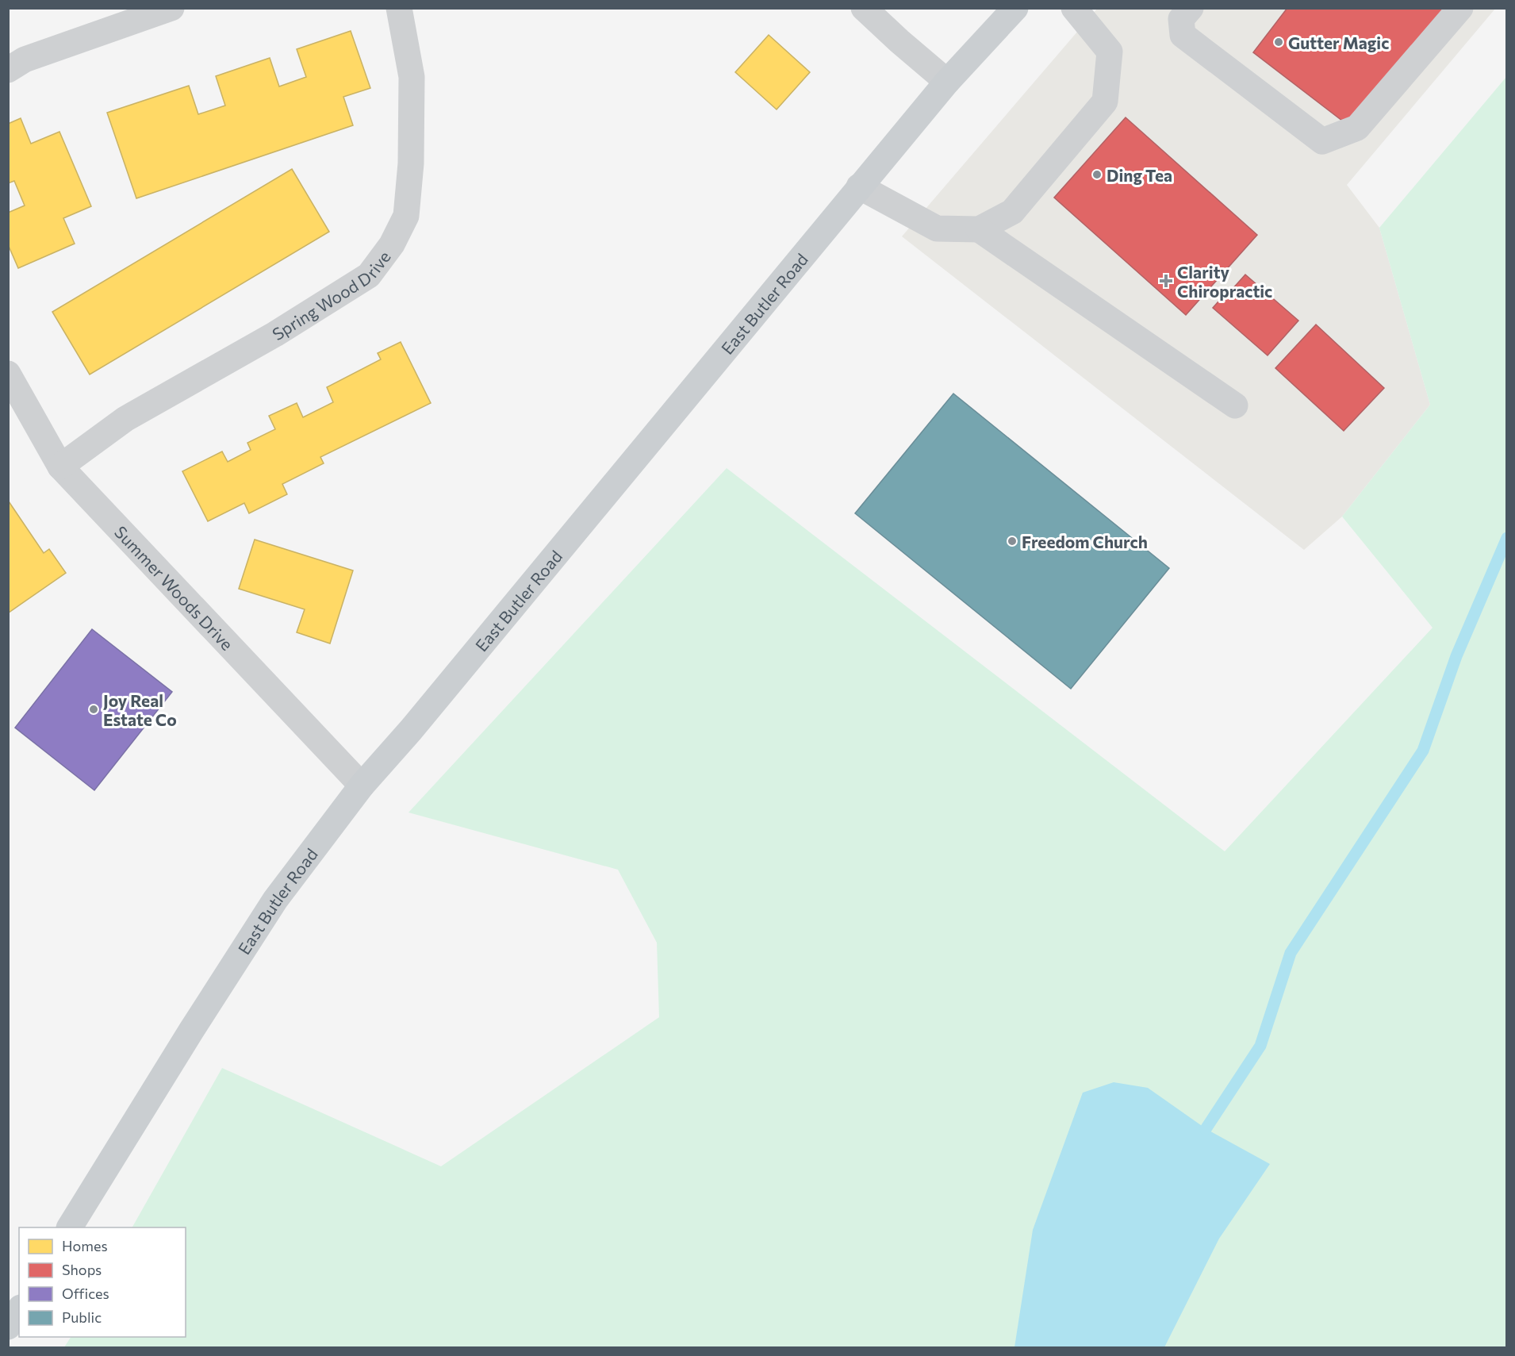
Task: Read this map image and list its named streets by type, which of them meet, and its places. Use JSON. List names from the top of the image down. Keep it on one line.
{"streets":{"main road":["East Butler Road"],"street":["Spring Wood Drive","Summer Woods Drive"]},"crossings":[["Spring Wood Drive","Summer Woods Drive"],["East Butler Road","Summer Woods Drive"]],"places":{"other":["Gutter Magic","Ding Tea","Freedom Church","Joy Real Estate Co"],"health":["Clarity Chiropractic"]},"legend":["Homes","Shops","Offices","Public"]}
